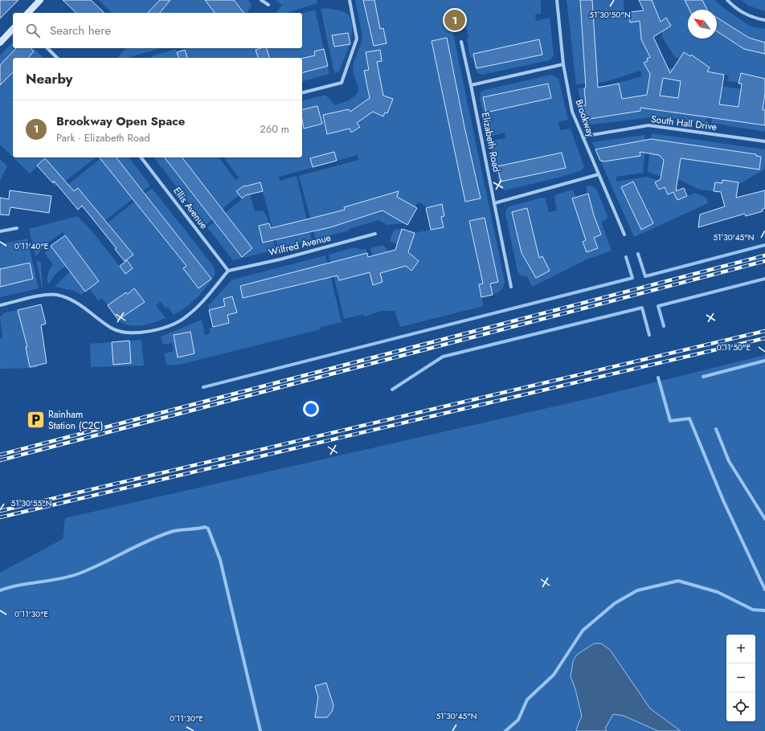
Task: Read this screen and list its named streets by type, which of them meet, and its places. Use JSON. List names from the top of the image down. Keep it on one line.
{"streets":{"street":["Brookway","South Hall Drive","Elizabeth Road","Ellis Avenue","Wilfred Avenue"]},"crossings":[["Brookway","South Hall Drive"],["Ellis Avenue","Wilfred Avenue"]],"places":{"parking":["Rainham Station (C2C)"]},"north":"top left","page":{"pins":"1","search":"Search here","heading":"Nearby","list":[{"mark":"1","name":"Brookway Open Space","note":"Park · Elizabeth Road","value":"260 m"}],"map_buttons":["+","−"]},"coordinates":["51°30'50\"N","51°30'45\"N","0°11'40\"E","0°11'50\"E","51°30'55\"N","0°11'30\"E"]}
